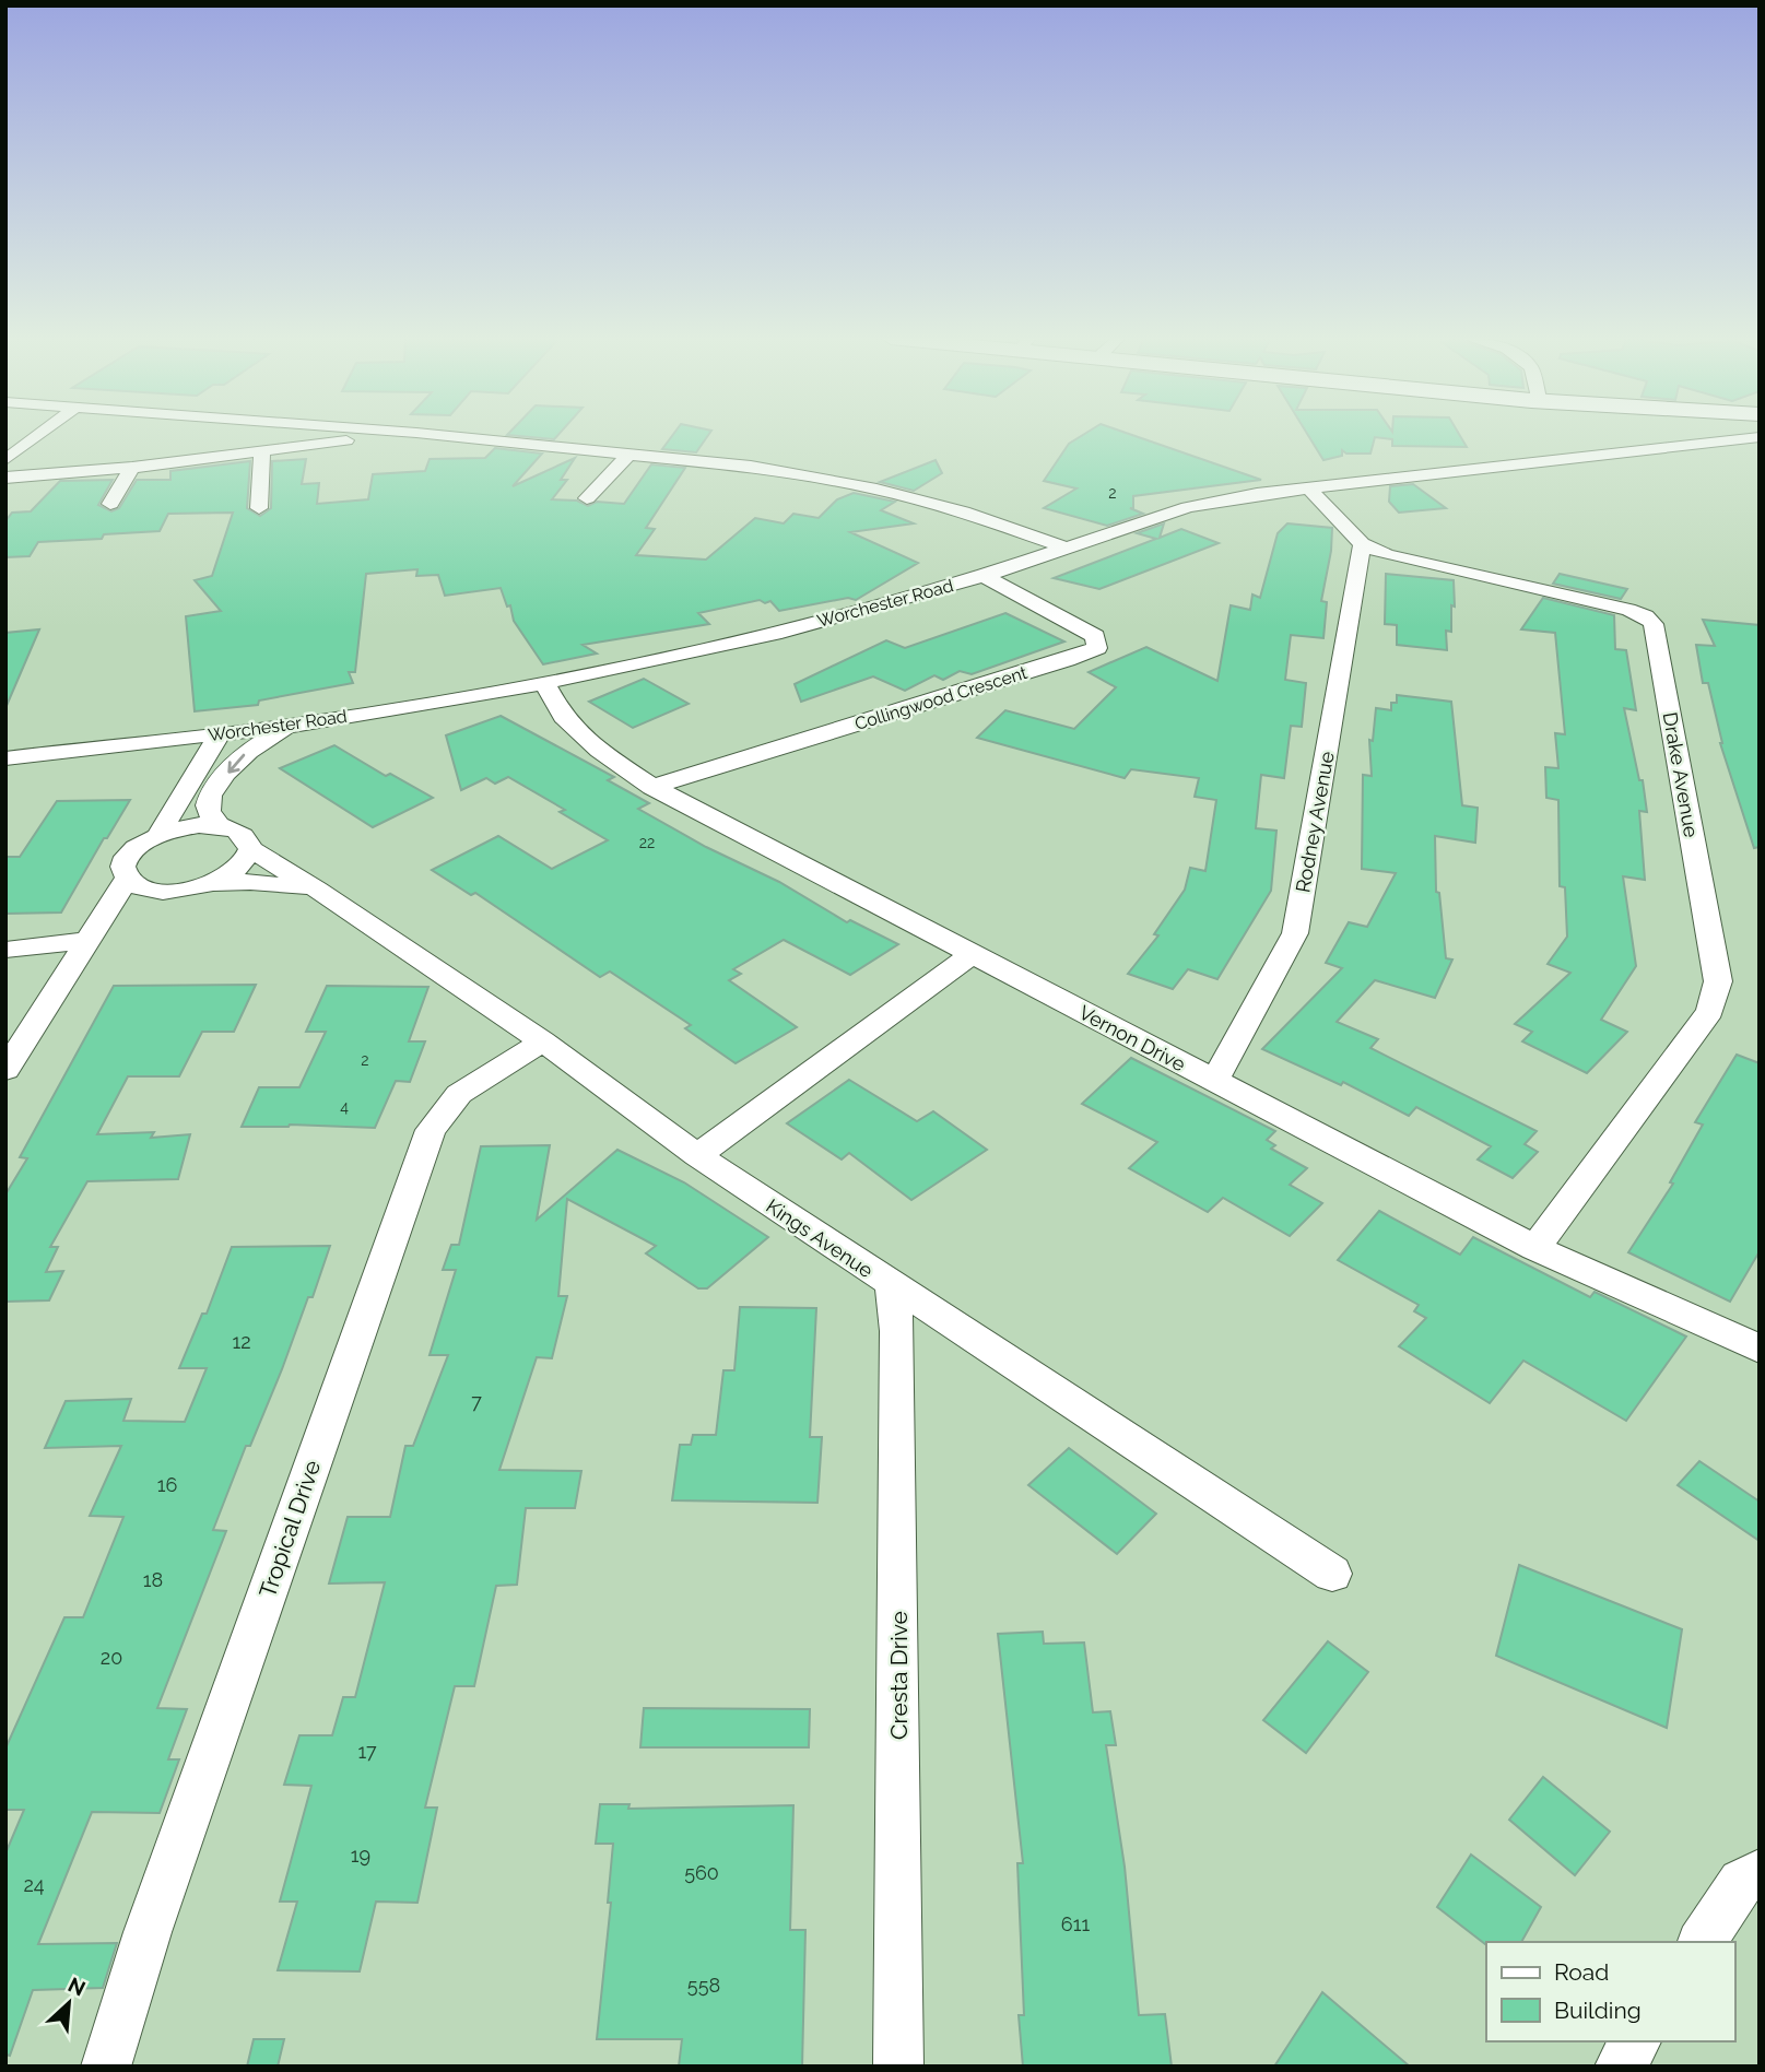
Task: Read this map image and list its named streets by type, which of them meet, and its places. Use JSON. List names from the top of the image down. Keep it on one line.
{"streets":{"street":["Worchester Road","Collingwood Crescent","Drake Avenue","Rodney Avenue","Vernon Drive","Kings Avenue","Tropical Drive","Cresta Drive"]},"crossings":[["Worchester Road","Collingwood Crescent"],["Worchester Road","Drake Avenue"],["Worchester Road","Vernon Drive"],["Collingwood Crescent","Vernon Drive"],["Drake Avenue","Rodney Avenue"],["Drake Avenue","Vernon Drive"],["Rodney Avenue","Vernon Drive"],["Kings Avenue","Tropical Drive"],["Kings Avenue","Cresta Drive"]],"house_numbers":["2","22","2","4","12","7","16","18","20","17","19","560","24","611","558"],"legend":["Road","Building"],"north":"top right"}
